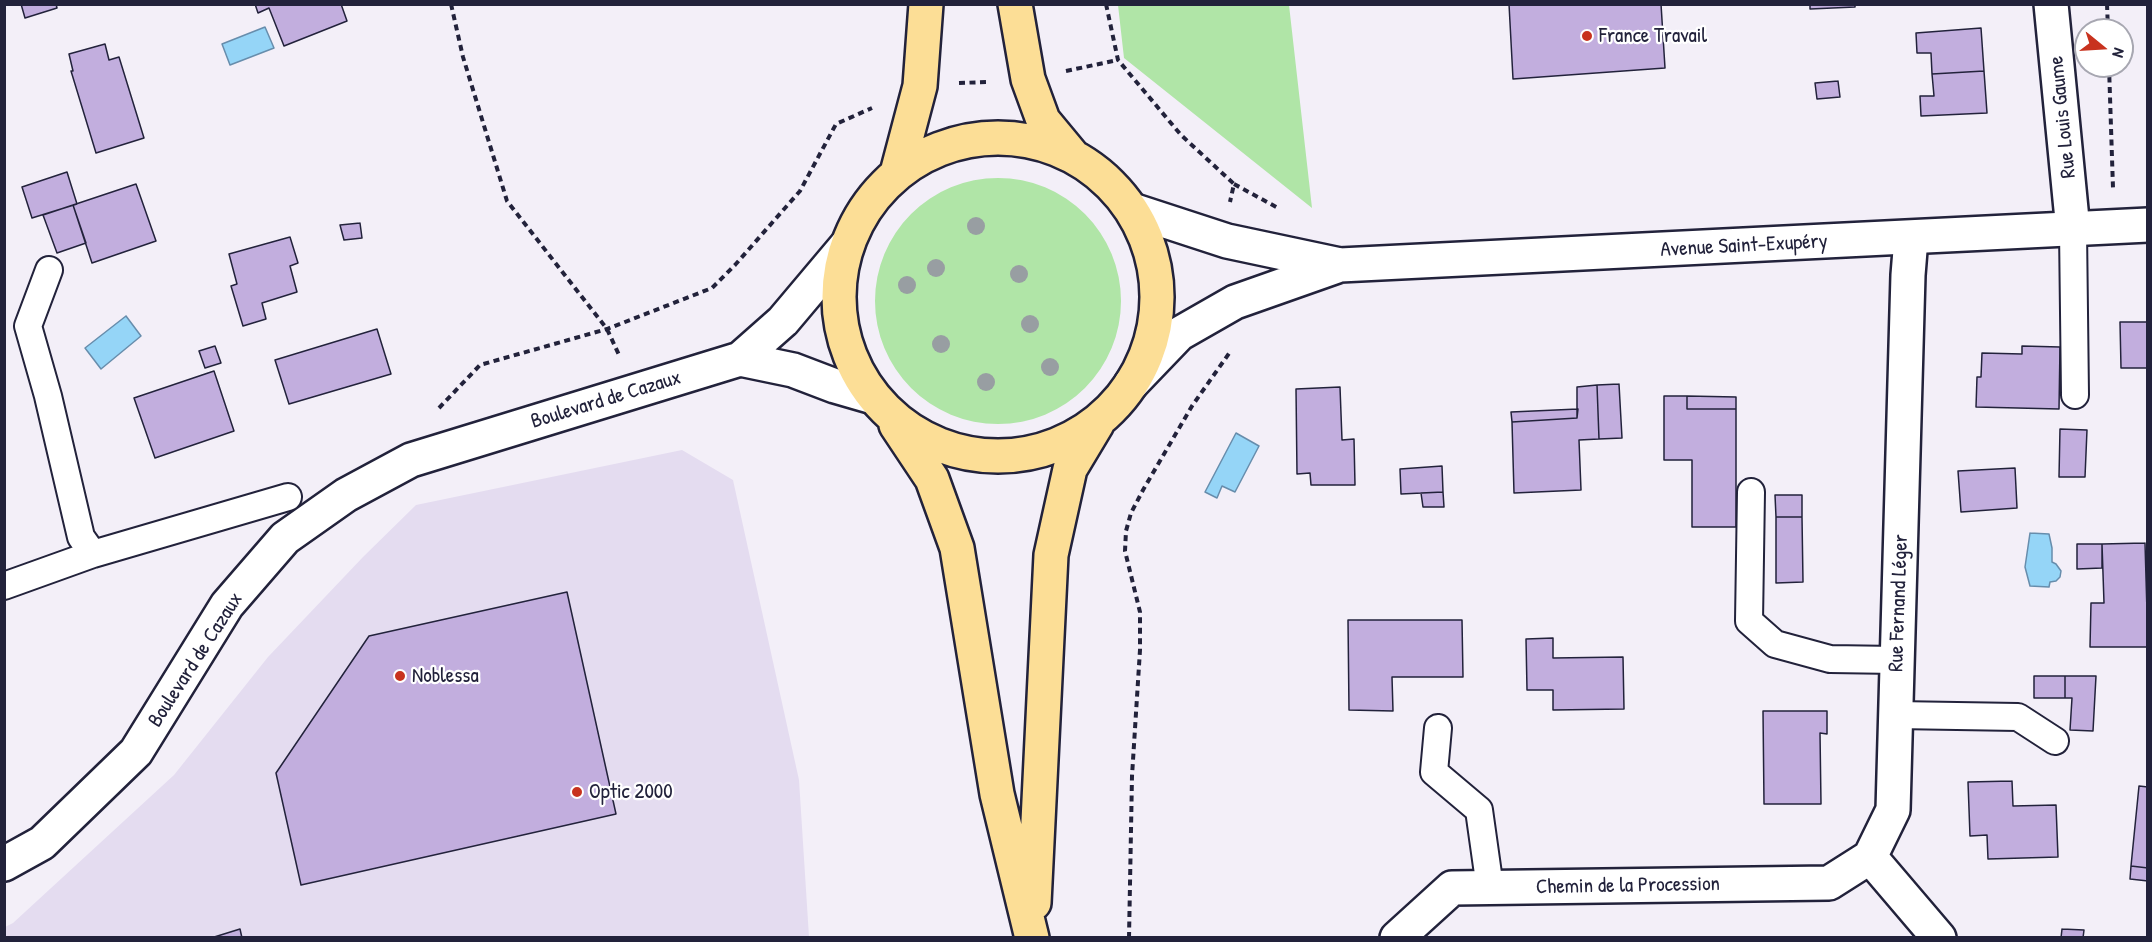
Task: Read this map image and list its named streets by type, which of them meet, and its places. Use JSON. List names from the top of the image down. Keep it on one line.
{"streets":{"main road":["Rue Louis Gaume","Avenue Saint-Exupéry","Boulevard de Cazaux","Rue Fernand Léger","Chemin de la Procession"]},"crossings":[["Rue Louis Gaume","Avenue Saint-Exupéry"],["Avenue Saint-Exupéry","Rue Fernand Léger"],["Rue Fernand Léger","Chemin de la Procession"]],"places":["France Travail","Noblessa","Optic 2000"],"north":"right"}
